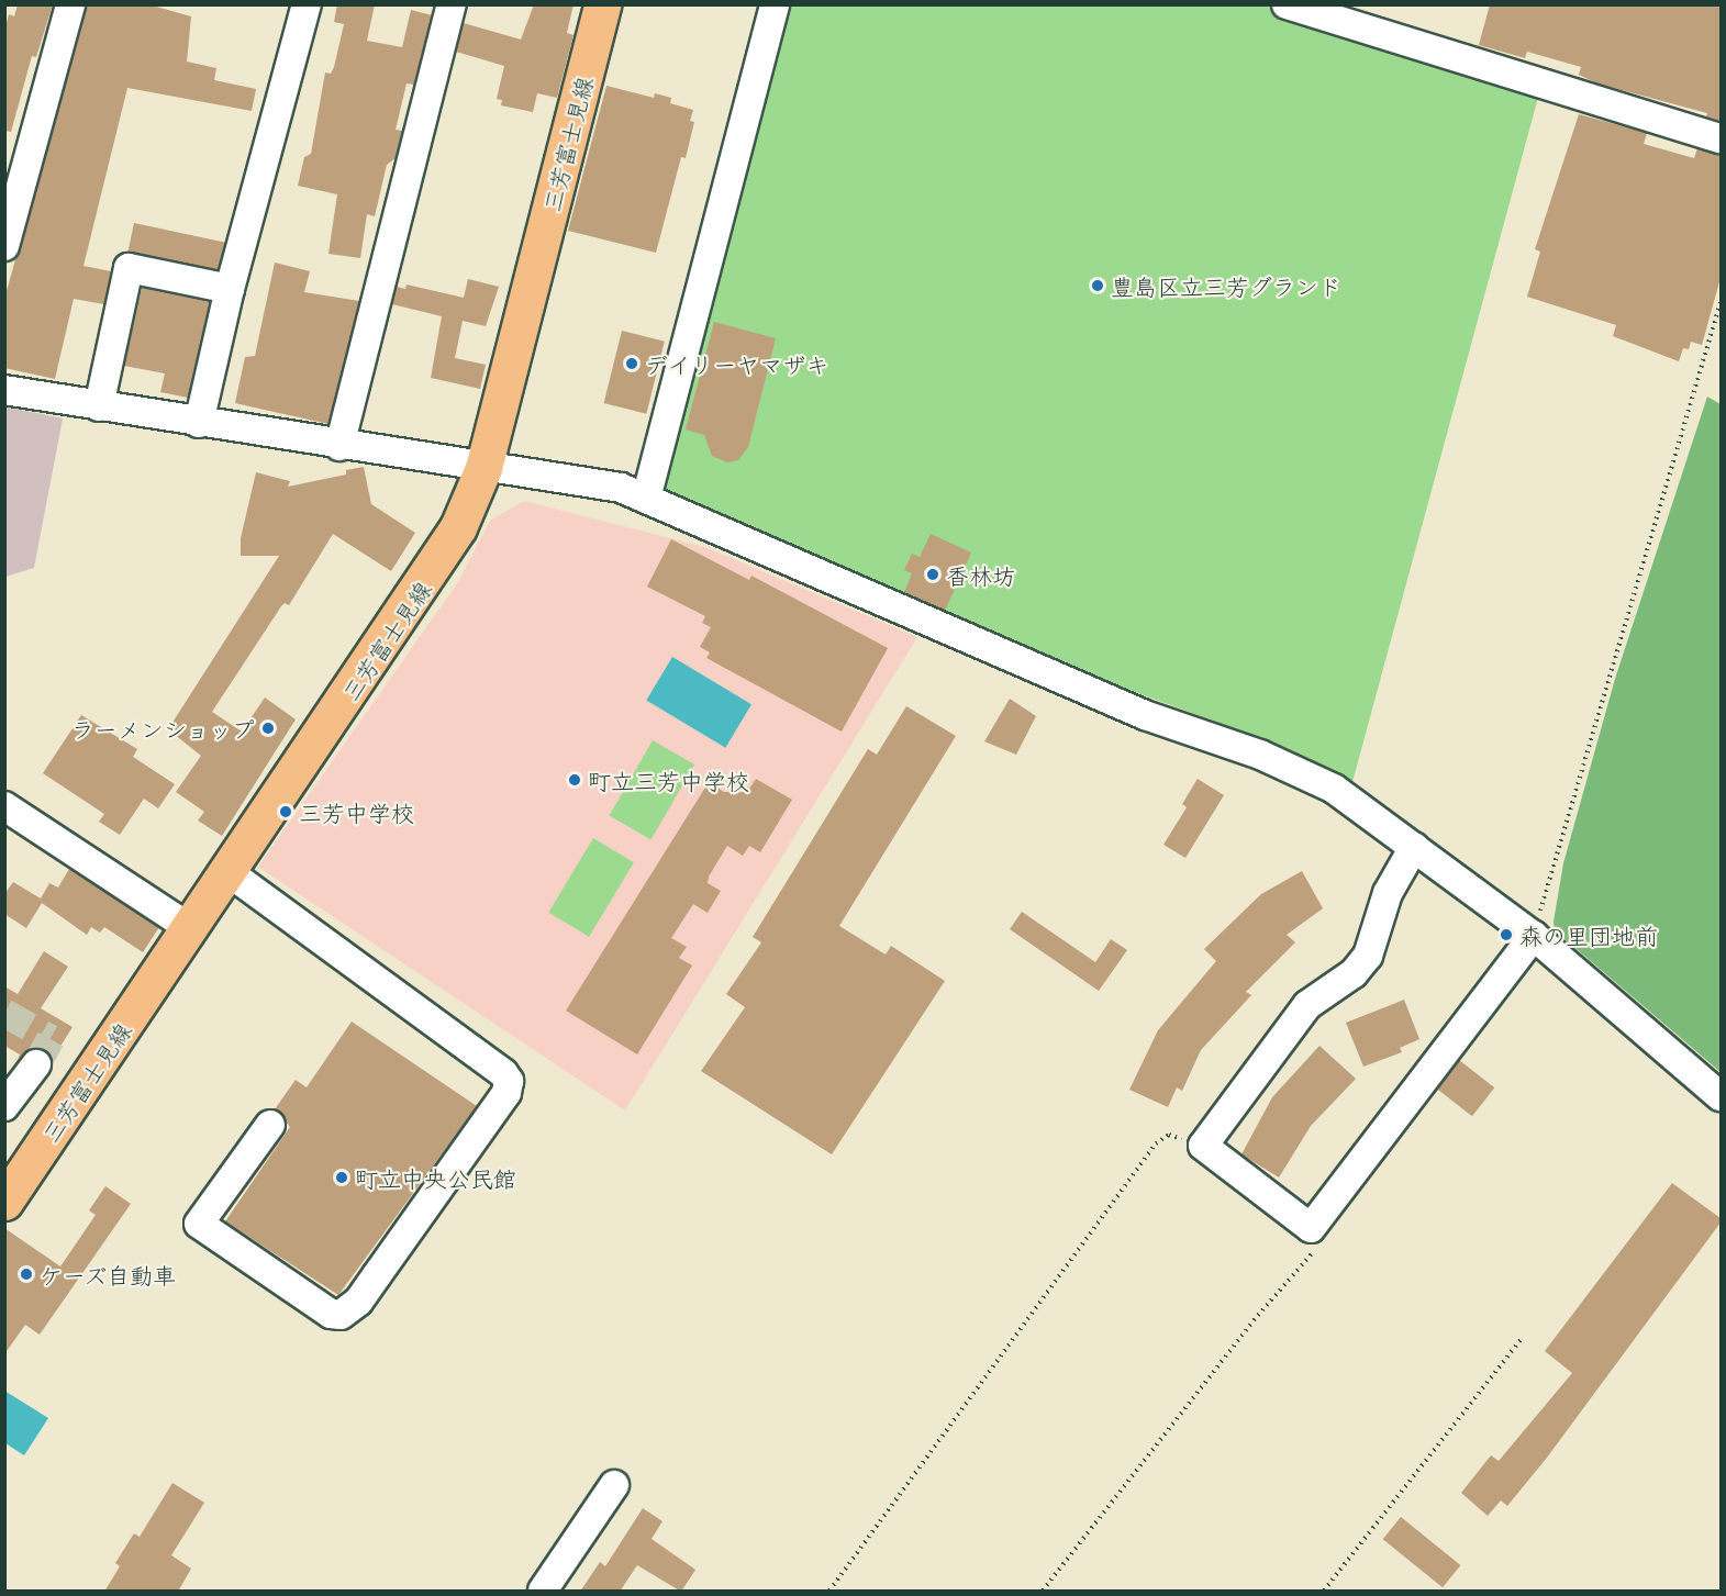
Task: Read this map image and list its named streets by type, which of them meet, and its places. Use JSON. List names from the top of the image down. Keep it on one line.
{"streets":{"main road":["三芳富士見線"]},"places":["豊島区立三芳グランド","デイリーヤマザキ","香林坊","ラーメンショップ","町立三芳中学校","三芳中学校","森の里団地前","町立中央公民館","ケーズ自動車"]}
